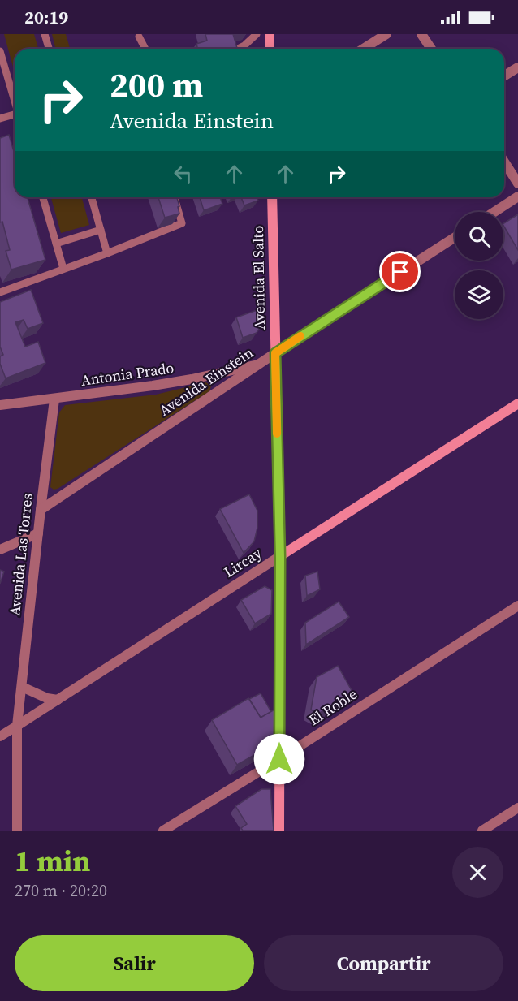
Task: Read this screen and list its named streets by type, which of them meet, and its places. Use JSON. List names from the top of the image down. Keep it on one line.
{"streets":{"main road":["Avenida El Salto","Lircay"],"street":["Antonia Prado","Avenida Einstein","Avenida Las Torres","El Roble"]},"crossings":[["Avenida El Salto","Avenida Einstein"],["Avenida El Salto","Lircay"],["Avenida El Salto","El Roble"],["Antonia Prado","Avenida Einstein"],["Antonia Prado","Avenida Las Torres"],["Avenida Einstein","Avenida Las Torres"],["Avenida Las Torres","Lircay"]],"page":{"status":"20:19","turn":["200 m","Avenida Einstein"],"heading":["1 min","270 m · 20:20"],"buttons":["Salir","Compartir"]}}
